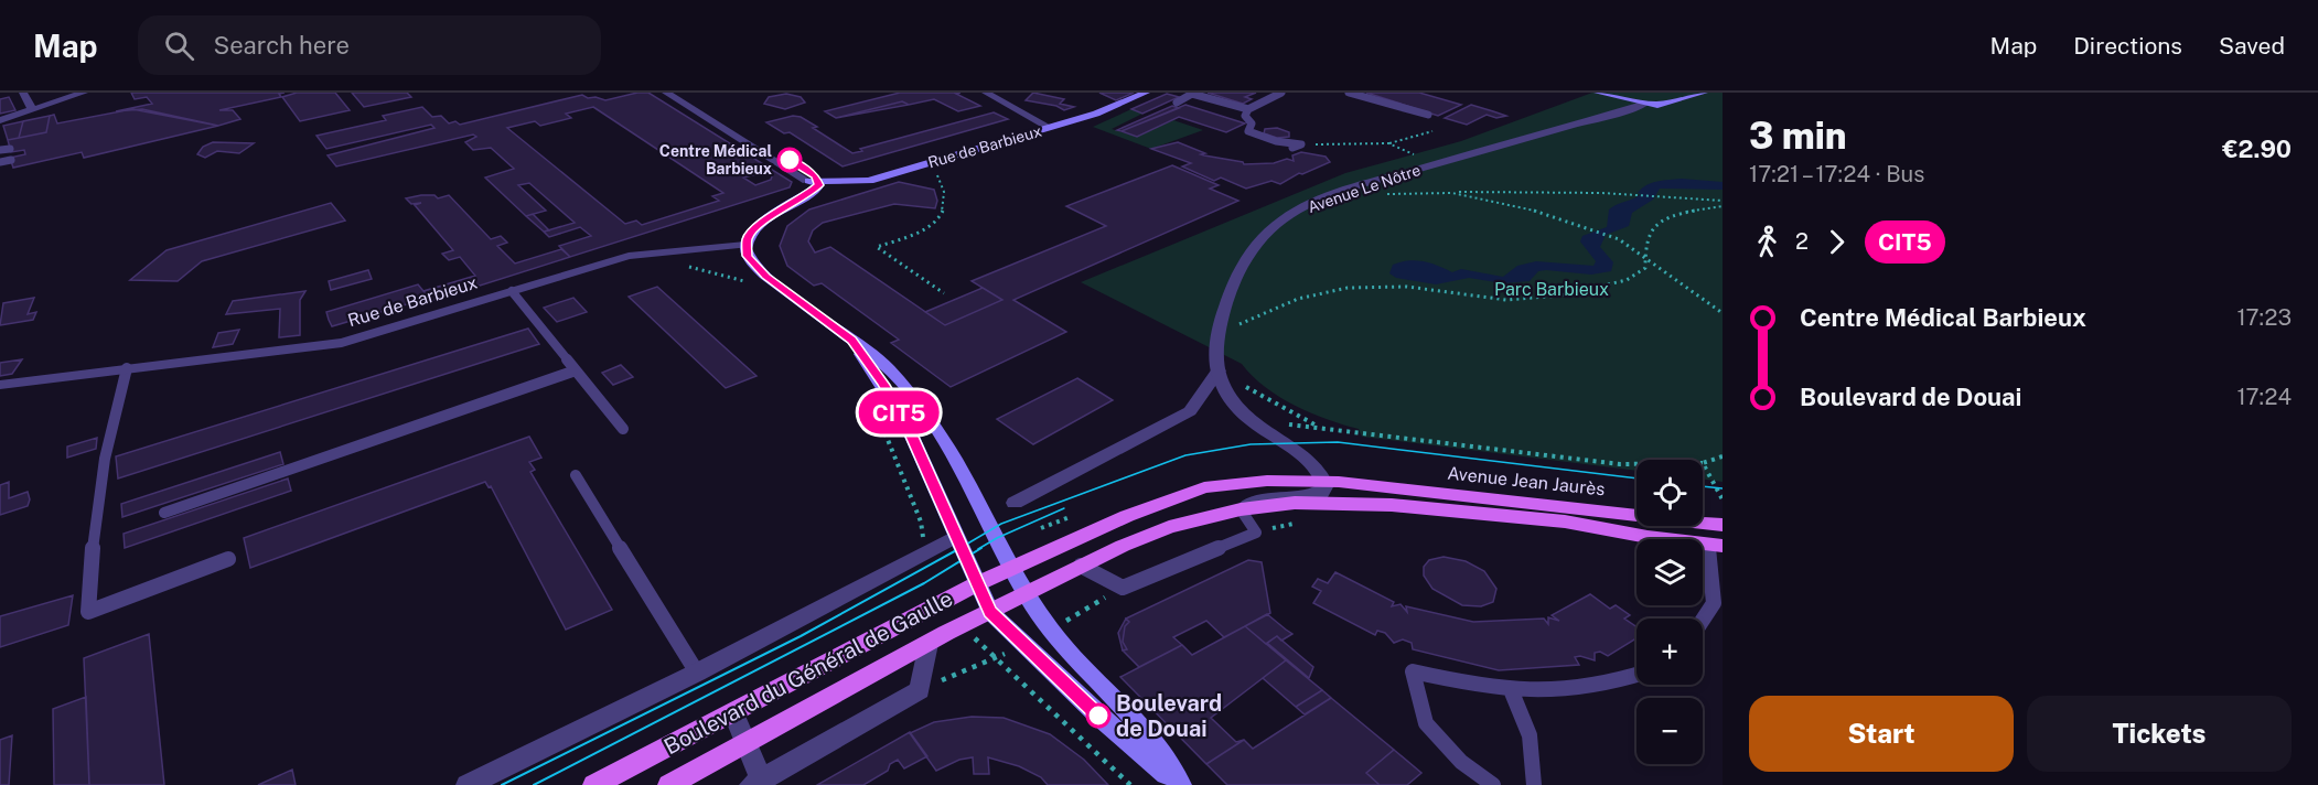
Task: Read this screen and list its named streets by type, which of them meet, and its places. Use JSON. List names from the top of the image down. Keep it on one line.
{"streets":{"main road":["Rue de Barbieux","Avenue Le Nôtre","Avenue Jean Jaurès","Boulevard du Général de Gaulle"]},"crossings":[["Avenue Le Nôtre","Avenue Jean Jaurès"],["Avenue Le Nôtre","Boulevard du Général de Gaulle"],["Avenue Jean Jaurès","Boulevard du Général de Gaulle"]],"parks":["Parc Barbieux"],"places":["Centre Médical Barbieux","Boulevard de Douai"],"lines":["bus line CIT5"],"page":{"header":"Map","search":"Search here","nav":["Map","Directions","Saved"],"on_map":"CIT5","heading":["3 min","17:21 – 17:24 · Bus","€2.90"],"legs":["2","CIT5"],"list":[{"name":"Centre Médical Barbieux","value":"17:23"},{"name":"Boulevard de Douai","value":"17:24"}],"map_buttons":["+","−"],"buttons":["Start","Tickets"]}}
